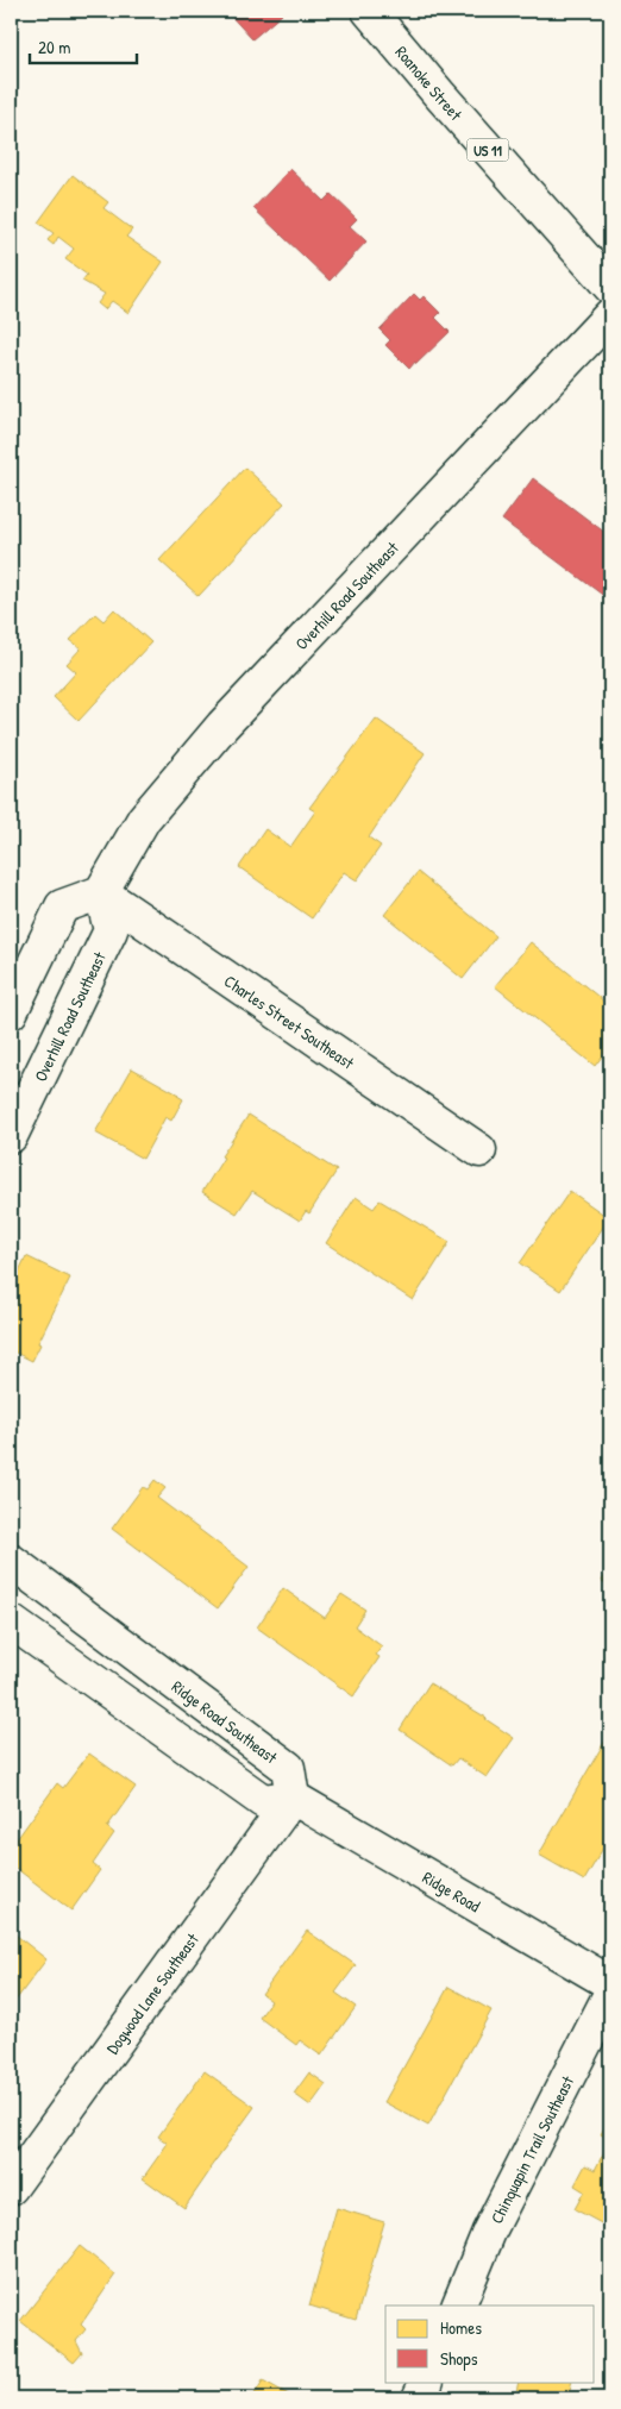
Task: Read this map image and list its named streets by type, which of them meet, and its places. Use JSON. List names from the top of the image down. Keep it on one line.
{"streets":{"street":["Roanoke Street","US 11","Overhill Road Southeast","Charles Street Southeast","Ridge Road Southeast","Ridge Road","Dogwood Lane Southeast","Chinquapin Trail Southeast"]},"crossings":[["Overhill Road Southeast","Charles Street Southeast"],["Ridge Road Southeast","Ridge Road"],["Ridge Road Southeast","Dogwood Lane Southeast"],["Ridge Road","Dogwood Lane Southeast"]],"legend":["Homes","Shops"],"scale_bar":"20 m"}
